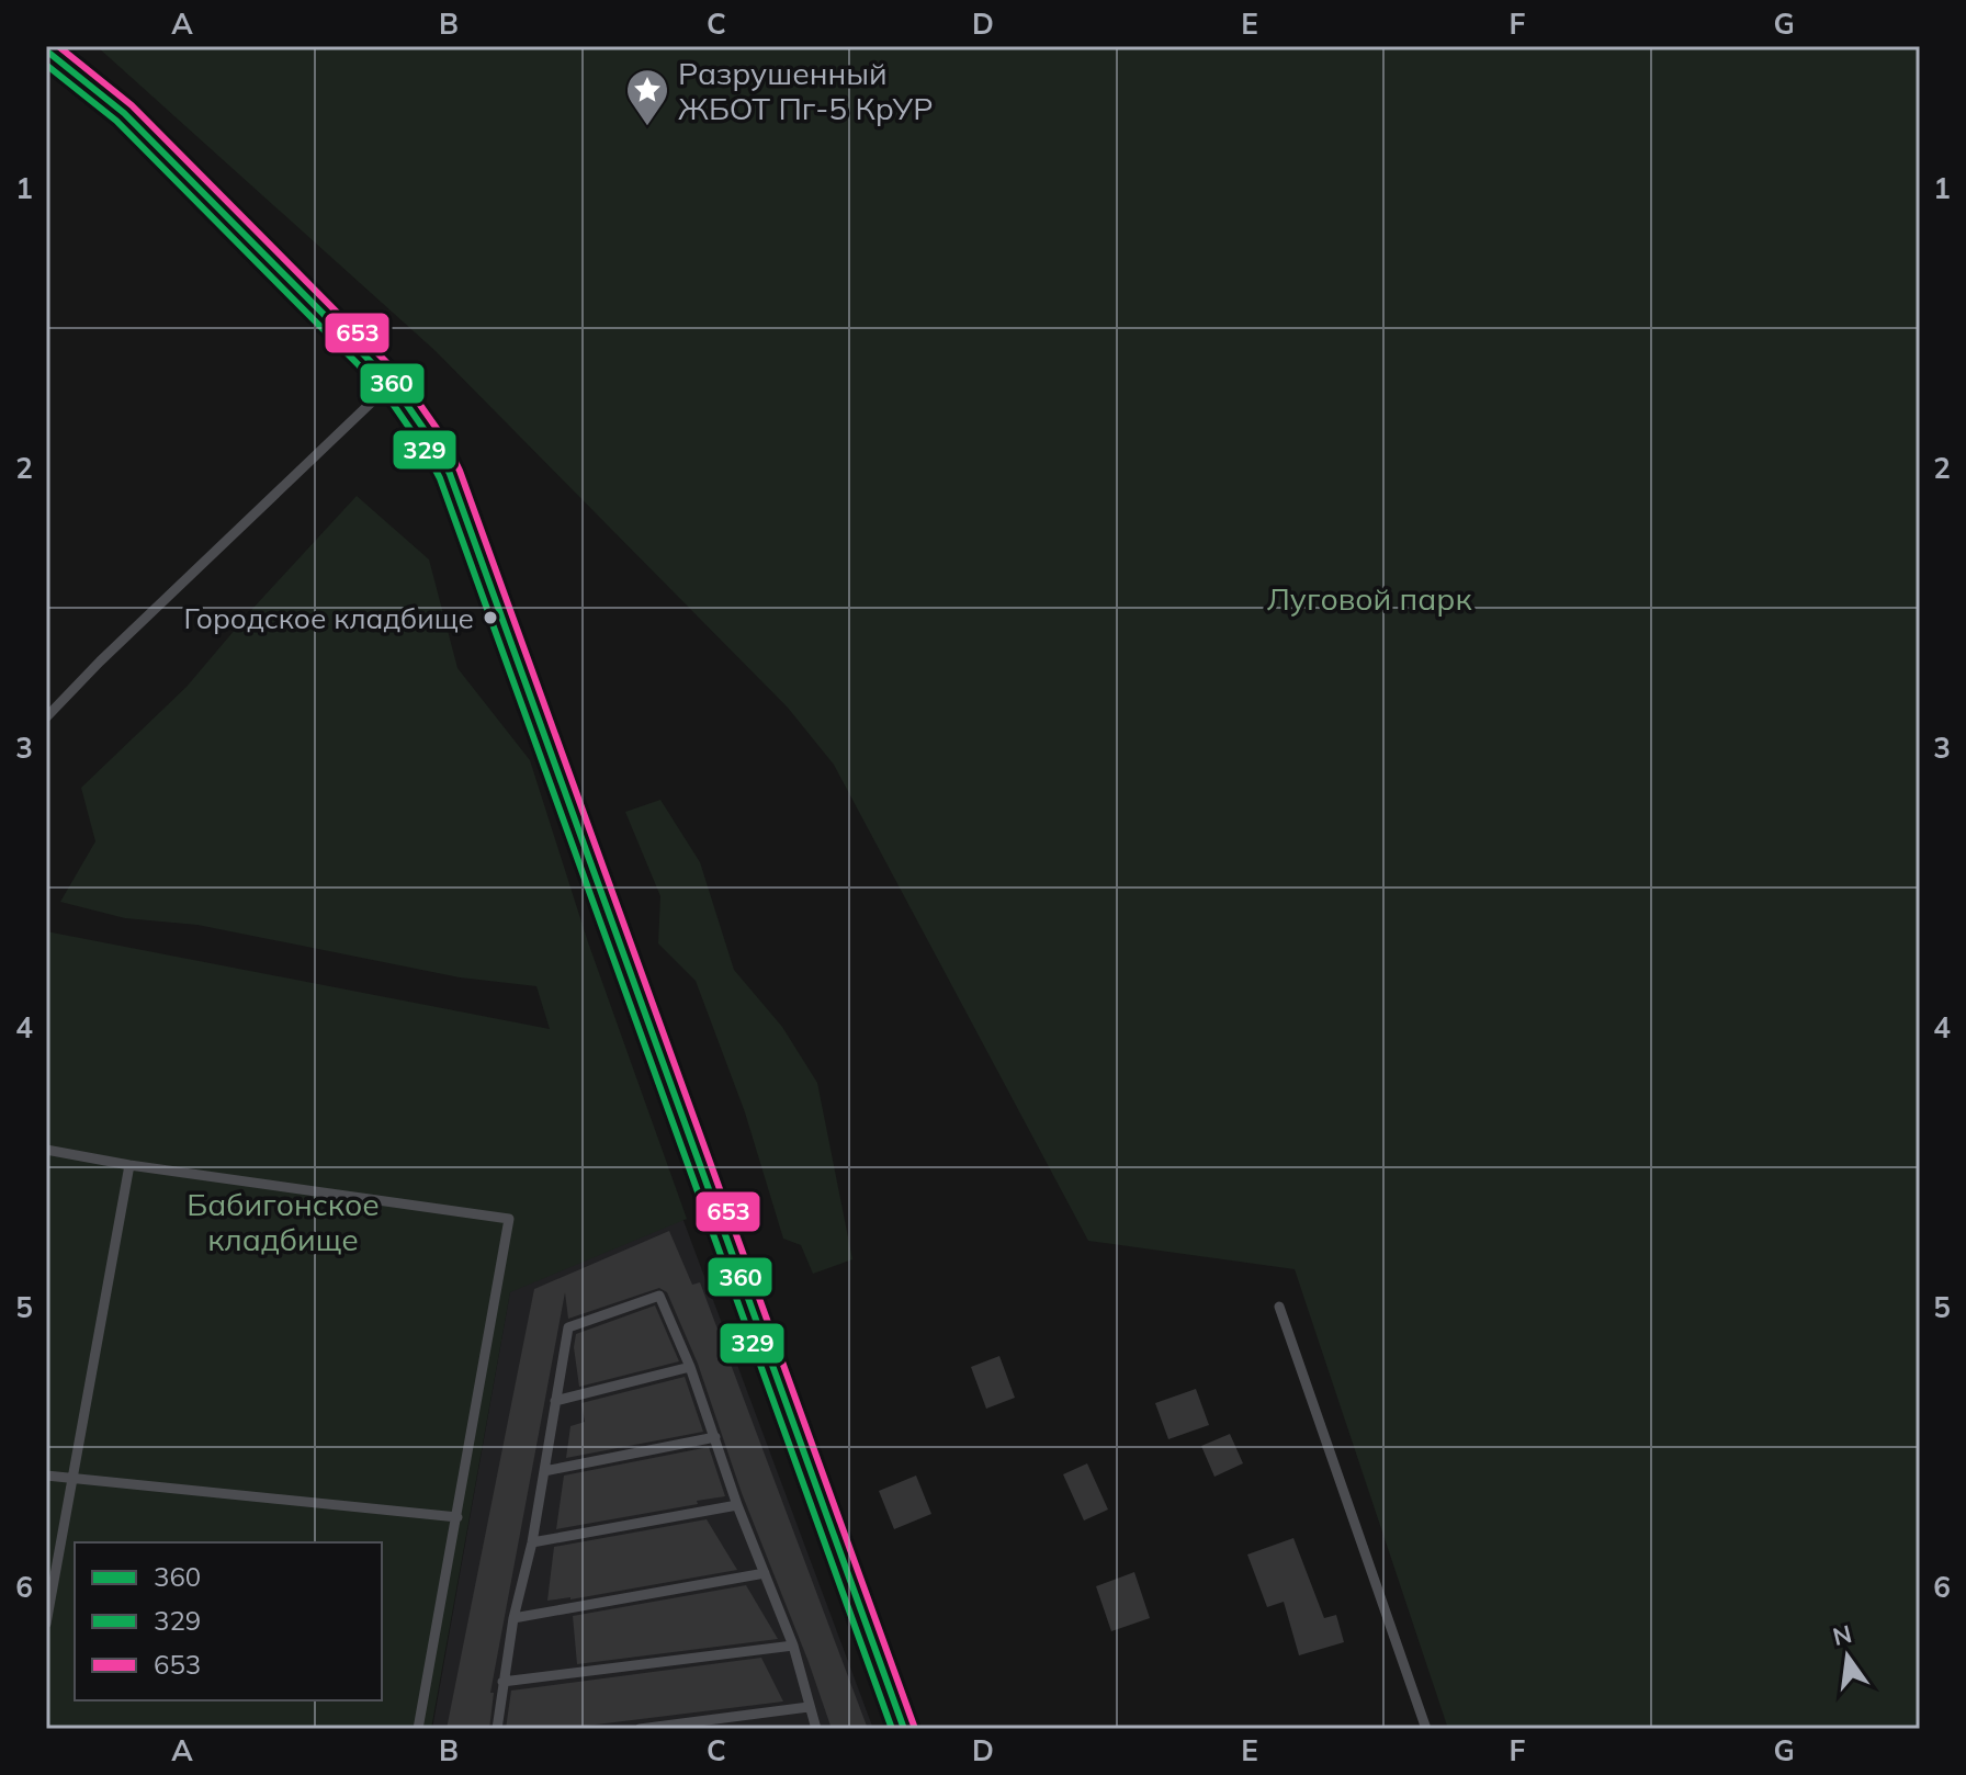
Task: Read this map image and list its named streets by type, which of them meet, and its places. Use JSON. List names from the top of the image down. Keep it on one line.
{"parks":["Луговой парк","Бабигонское кладбище"],"places":{"place":["Разрушенный ЖБОТ Пг-5 КрУР"],"other":["Городское кладбище"]},"lines":["transit line 653","transit line 360","transit line 329"],"legend":["360","329","653"],"north":"top","grid":{"columns":["A","B","C","D","E","F","G"],"rows":["1","2","3","4","5","6"]}}
